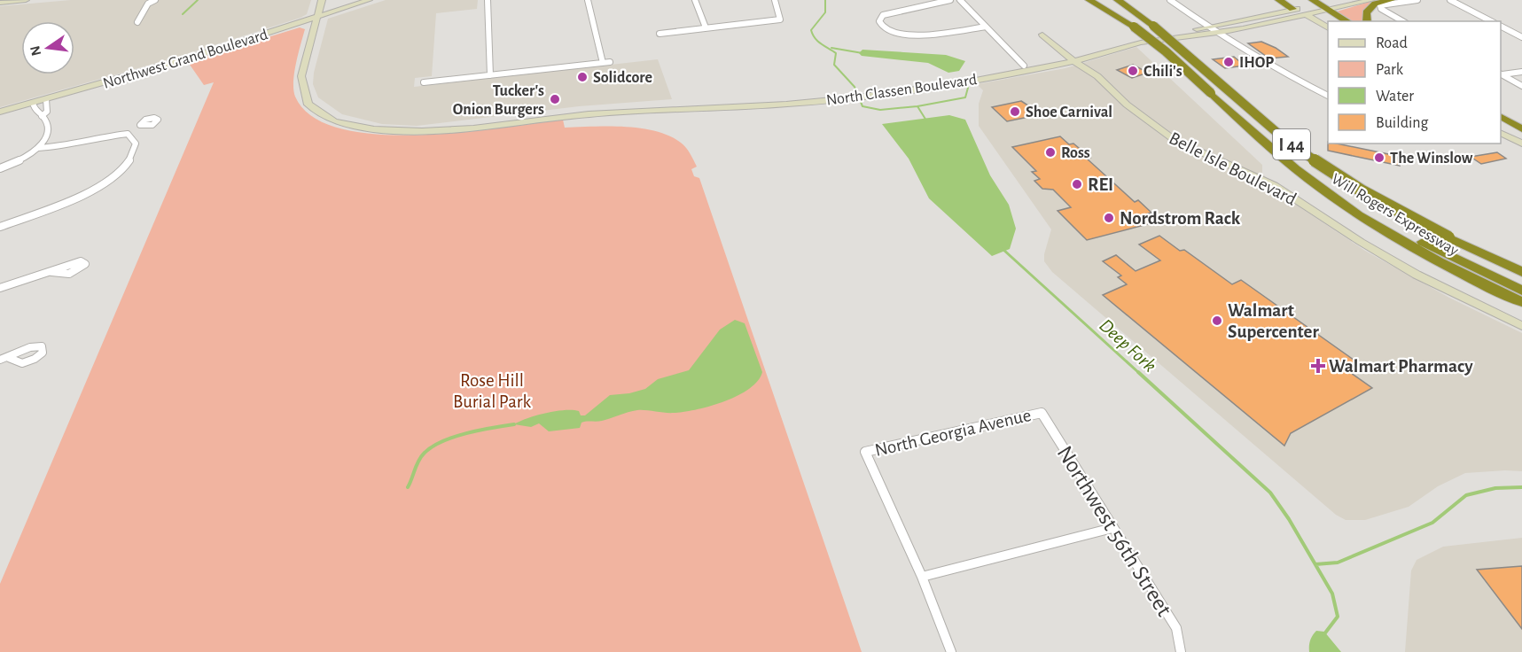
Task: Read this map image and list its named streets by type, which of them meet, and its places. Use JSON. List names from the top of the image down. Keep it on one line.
{"streets":{"highway":["I 44","Will Rogers Expressway"],"main road":["Northwest Grand Boulevard","North Classen Boulevard","Belle Isle Boulevard"],"street":["North Georgia Avenue","Northwest 56th Street"]},"crossings":[["Northwest Grand Boulevard","North Classen Boulevard"],["North Classen Boulevard","Belle Isle Boulevard"],["North Georgia Avenue","Northwest 56th Street"]],"water":["Deep Fork"],"parks":["Rose Hill Burial Park"],"places":{"other":["IHOP","Chili's","Solidcore","Tucker's Onion Burgers","Shoe Carnival","Ross","The Winslow","REI","Nordstrom Rack","Walmart Supercenter"],"health":["Walmart Pharmacy"]},"legend":["Road","Park","Water","Building"],"north":"left"}
